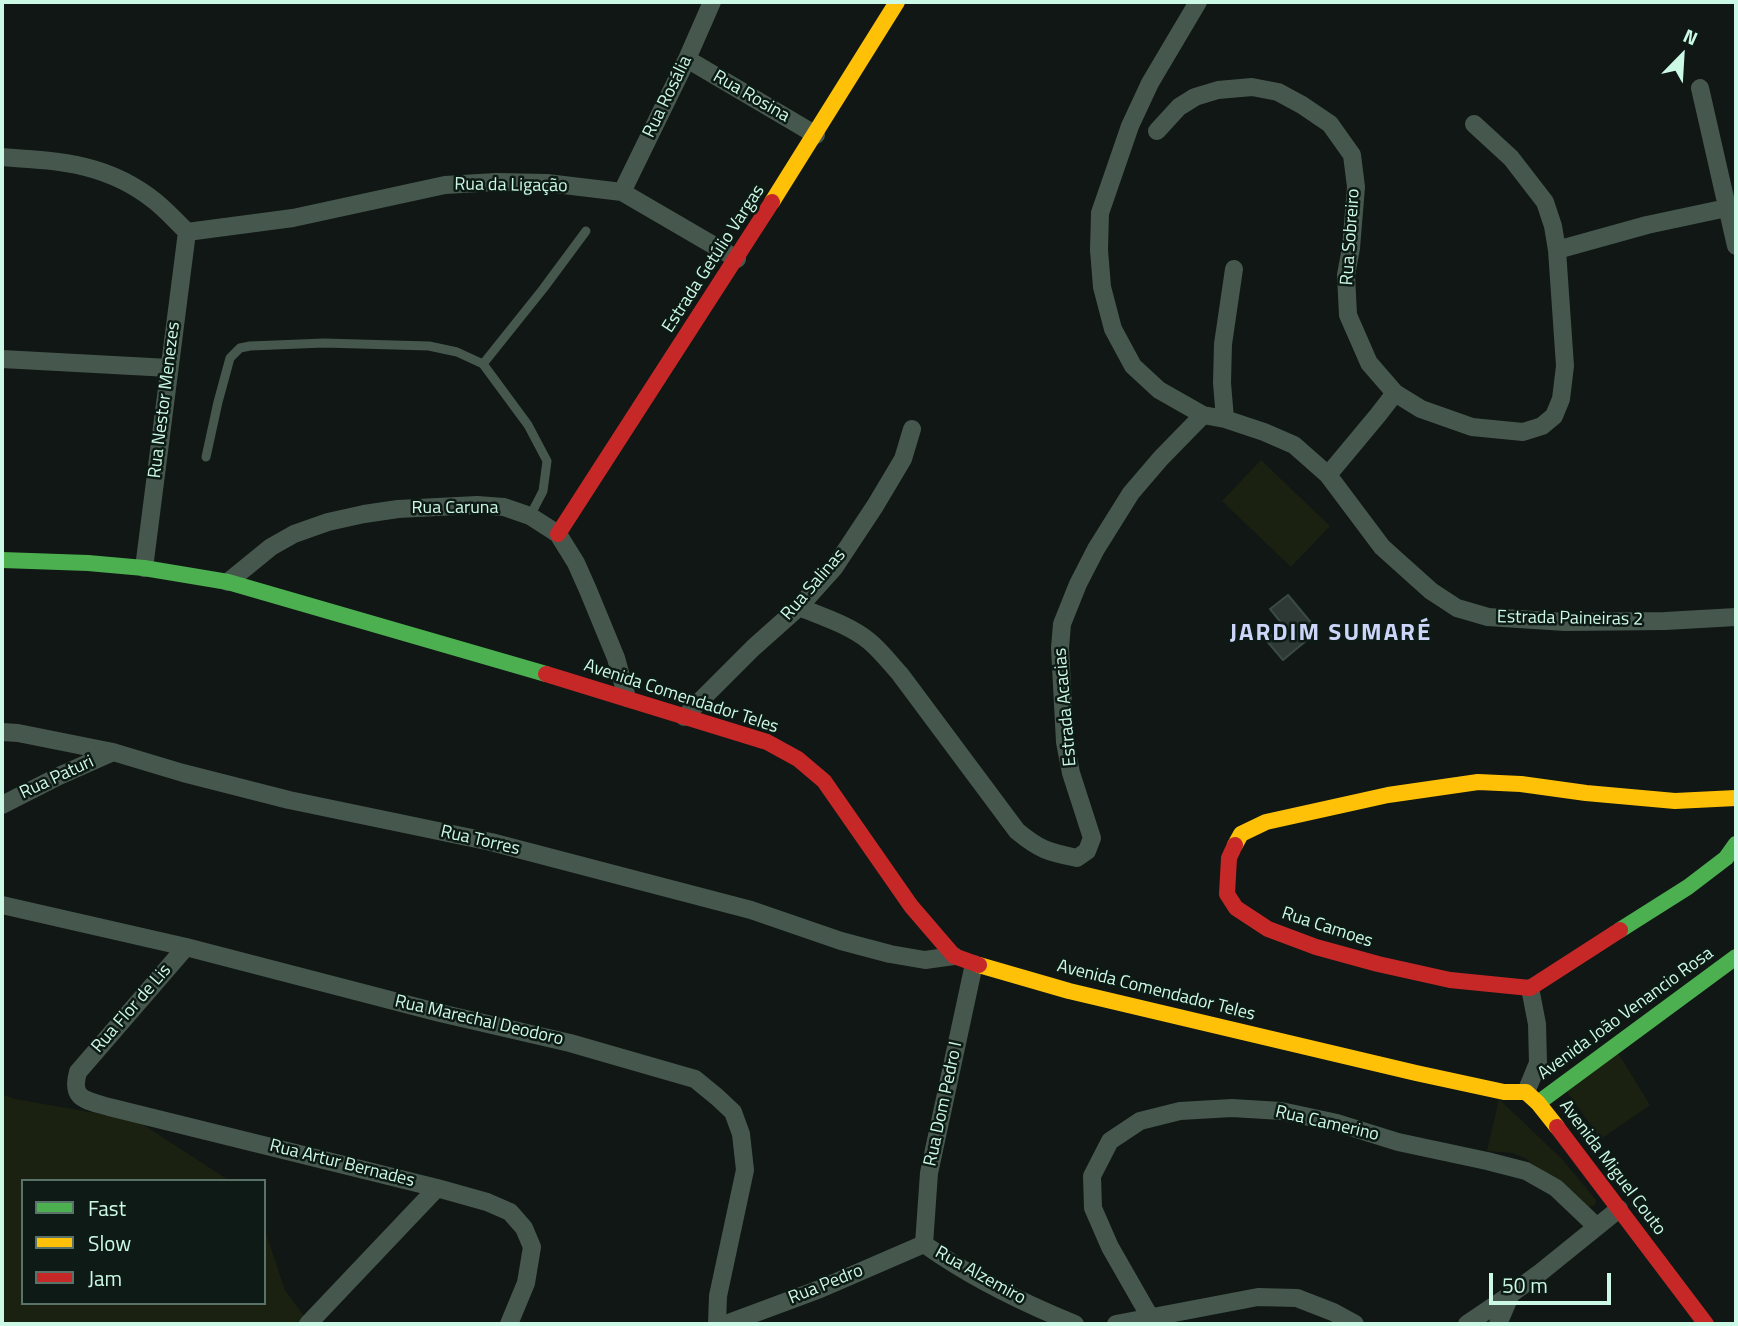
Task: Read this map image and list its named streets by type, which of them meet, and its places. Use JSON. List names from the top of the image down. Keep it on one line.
{"streets":{"main road":["Estrada Getúlio Vargas","Avenida Comendador Teles","Rua Camoes","Avenida João Venancio Rosa","Avenida Miguel Couto"],"street":["Rua Rosália","Rua Rosina","Rua da Ligação","Rua Sobreiro","Rua Nestor Menezes","Rua Caruna","Rua Salinas","Estrada Paineiras 2","Estrada Acacias","Rua Paturi","Rua Torres","Rua Flor de Lis","Rua Marechal Deodoro","Rua Dom Pedro I","Rua Camerino","Rua Artur Bernades","Rua Alzemiro","Rua Pedro"]},"crossings":[["Rua Rosália","Rua Rosina"],["Rua Rosália","Rua da Ligação"],["Rua Rosina","Estrada Getúlio Vargas"],["Rua da Ligação","Estrada Getúlio Vargas"],["Rua da Ligação","Rua Nestor Menezes"],["Estrada Getúlio Vargas","Rua Caruna"],["Rua Nestor Menezes","Avenida Comendador Teles"],["Rua Caruna","Avenida Comendador Teles"],["Rua Salinas","Avenida Comendador Teles"],["Rua Salinas","Estrada Acacias"],["Estrada Paineiras 2","Estrada Acacias"],["Avenida Comendador Teles","Rua Torres"],["Avenida Comendador Teles","Avenida João Venancio Rosa"],["Avenida Comendador Teles","Rua Dom Pedro I"],["Avenida Comendador Teles","Avenida Miguel Couto"],["Rua Paturi","Rua Torres"],["Rua Flor de Lis","Rua Marechal Deodoro"],["Rua Flor de Lis","Rua Artur Bernades"],["Avenida João Venancio Rosa","Avenida Miguel Couto"],["Rua Dom Pedro I","Rua Alzemiro"],["Rua Dom Pedro I","Rua Pedro"],["Rua Alzemiro","Rua Pedro"]],"districts":["JARDIM SUMARÉ"],"legend":["Fast","Slow","Jam"],"scale_bar":"50 m","north":"top right"}
